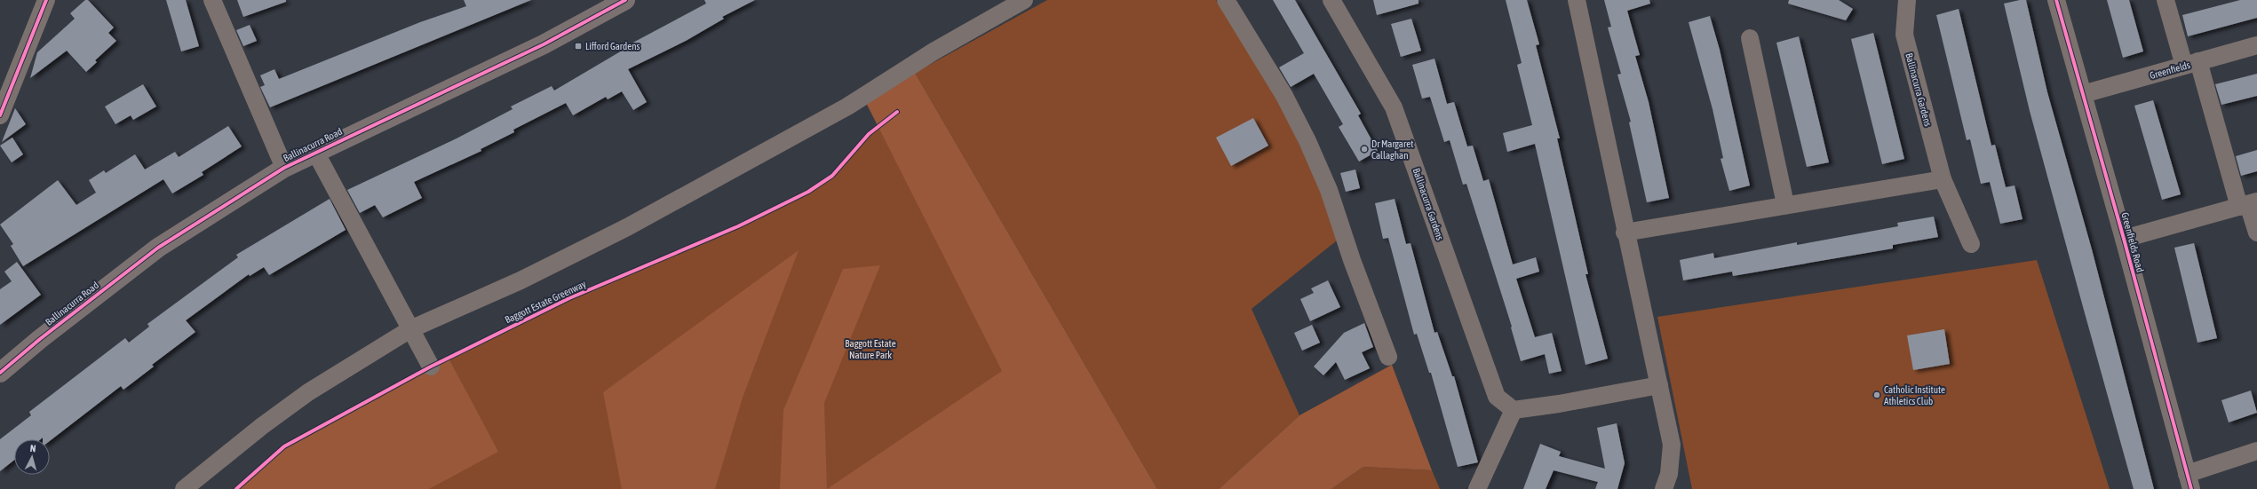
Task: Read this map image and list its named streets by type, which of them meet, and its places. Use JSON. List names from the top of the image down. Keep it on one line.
{"streets":{"main road":["Ballinacurra Road"],"street":["Greenfields","Ballinacurra Gardens","Greenfields Road"],"cycle path":["Baggott Estate Greenway"]},"crossings":[["Greenfields","Greenfields Road"]],"parks":["Baggott Estate Nature Park"],"places":{"transit":["Lifford Gardens"],"other":["Dr Margaret Callaghan","Catholic Institute Athletics Club"]},"north":"top"}
